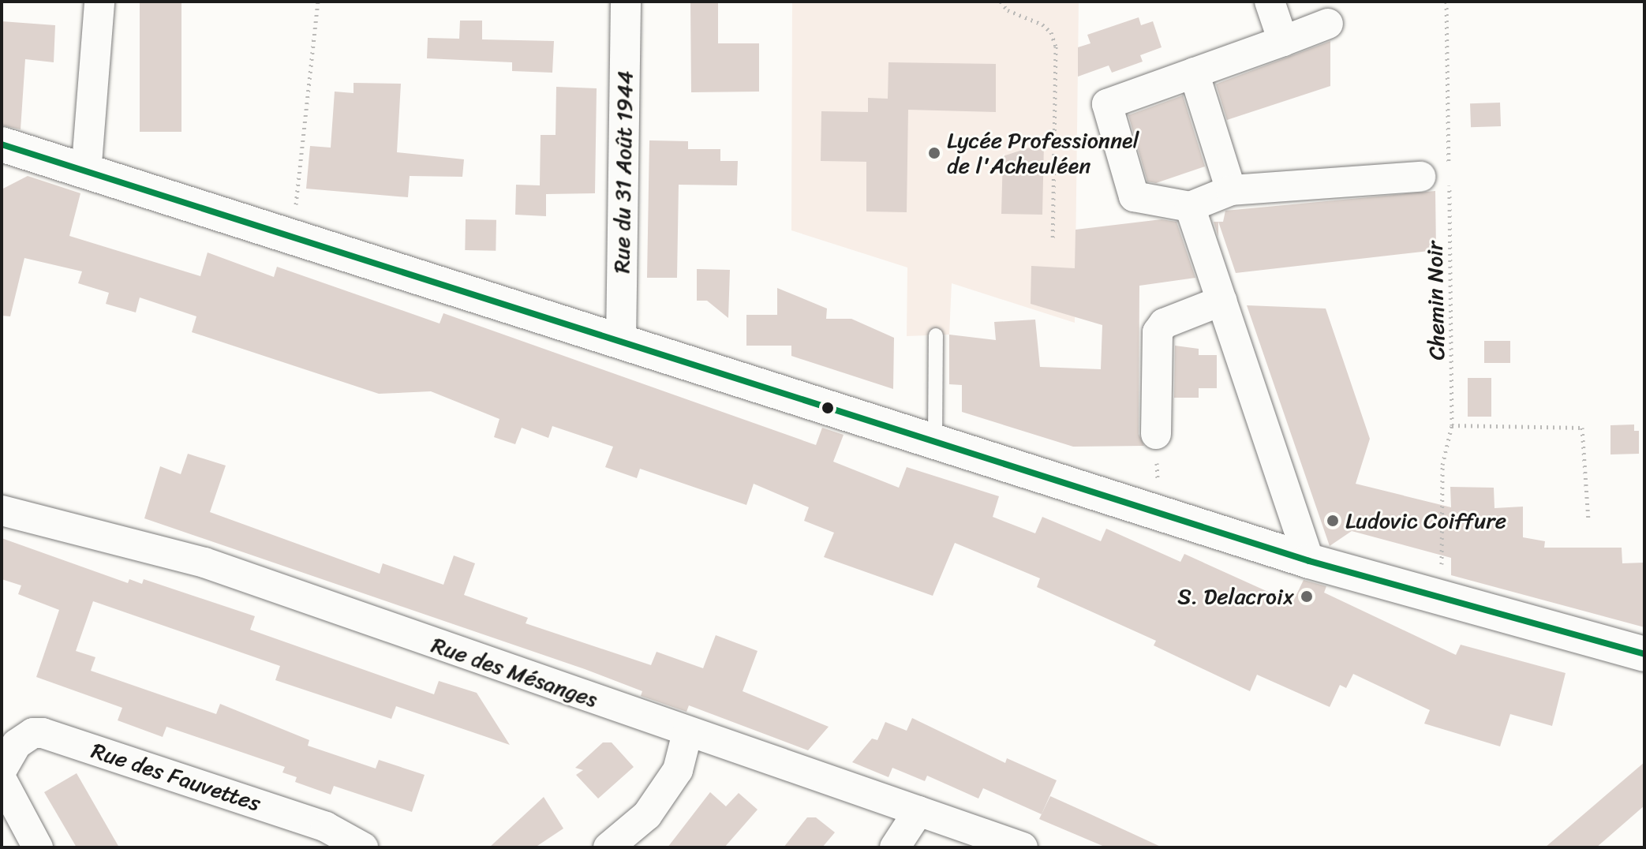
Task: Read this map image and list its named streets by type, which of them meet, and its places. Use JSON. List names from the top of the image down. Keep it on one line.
{"streets":{"street":["Rue du 31 Août 1944","Rue des Mésanges","Rue des Fauvettes"],"path":["Chemin Noir"]},"places":["Lycée Professionnel de l'Acheuléen","Ludovic Coiffure","S. Delacroix"]}
